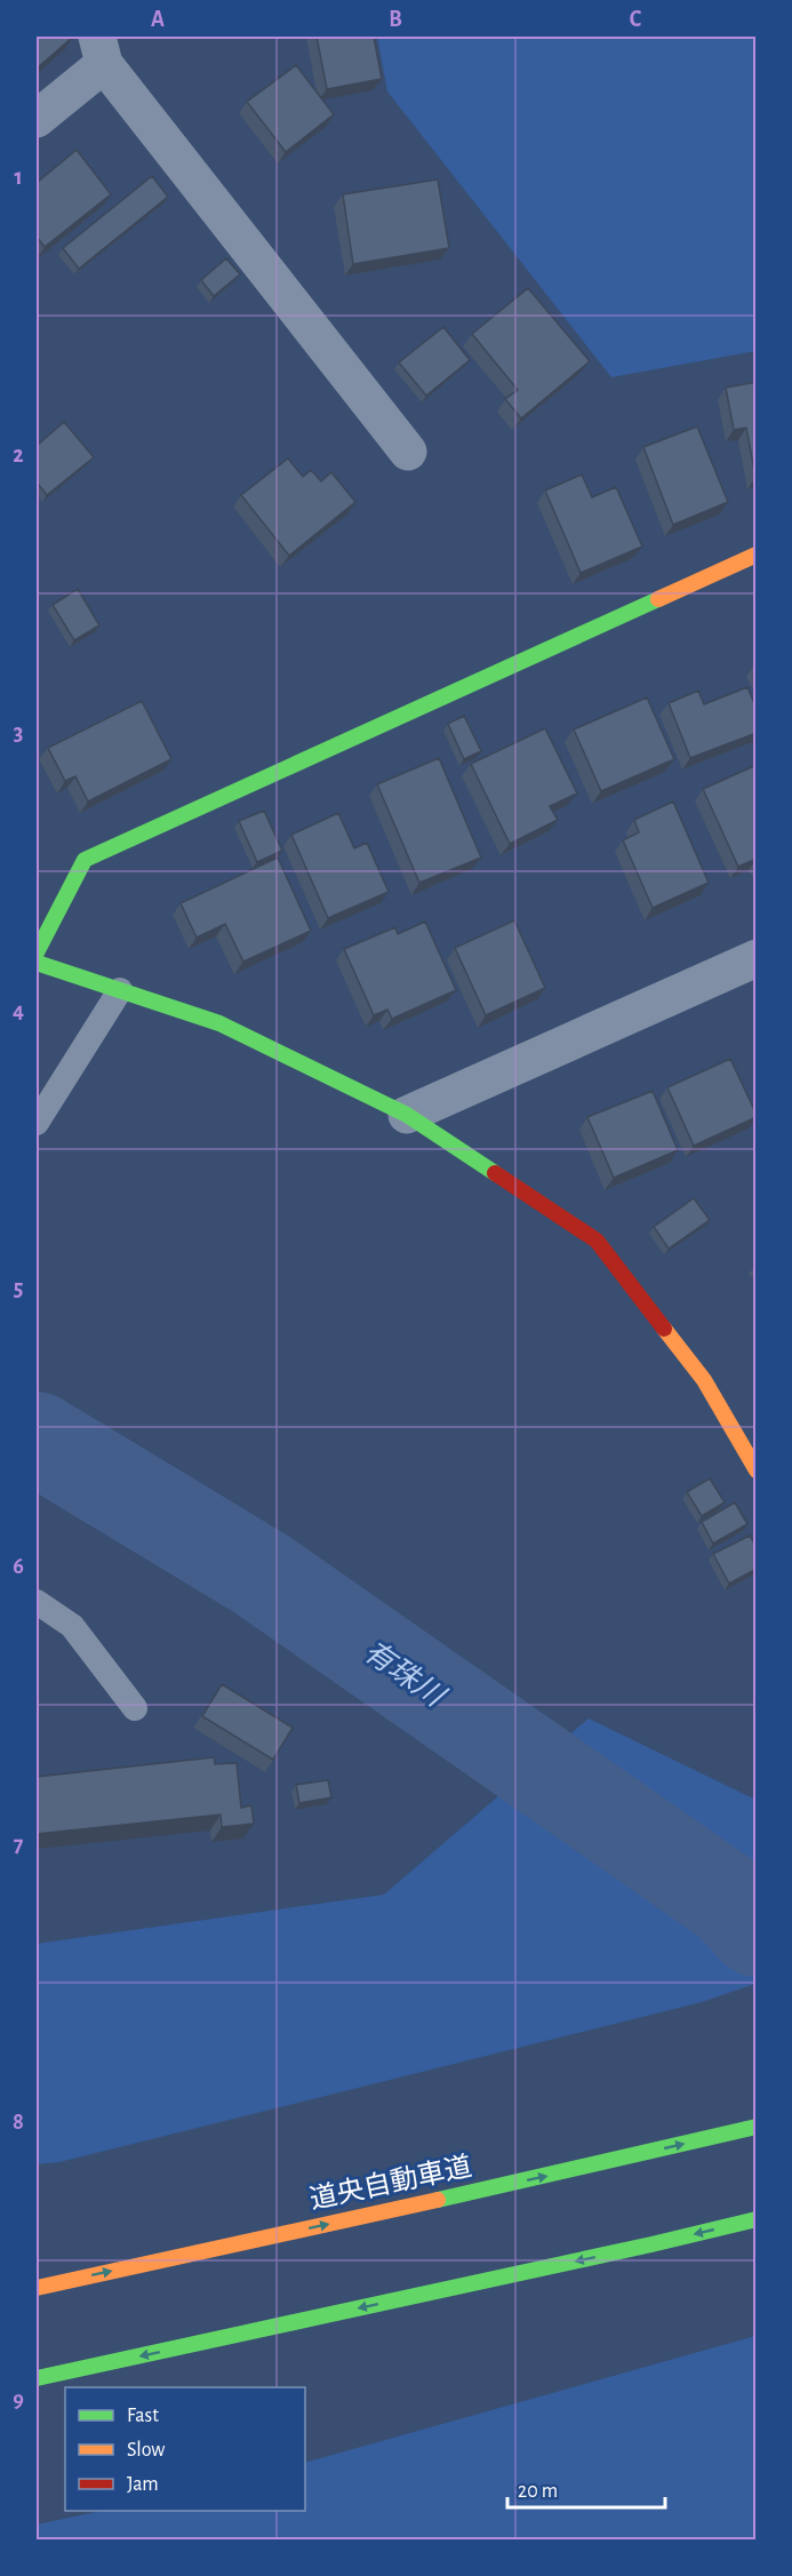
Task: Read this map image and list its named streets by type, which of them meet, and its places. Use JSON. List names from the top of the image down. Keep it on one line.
{"streets":{"main road":["道央自動車道"]},"water":["有珠川"],"legend":["Fast","Slow","Jam"],"scale_bar":"20 m","grid":{"columns":["A","B","C"],"rows":["1","2","3","4","5","6","7","8","9"]}}
